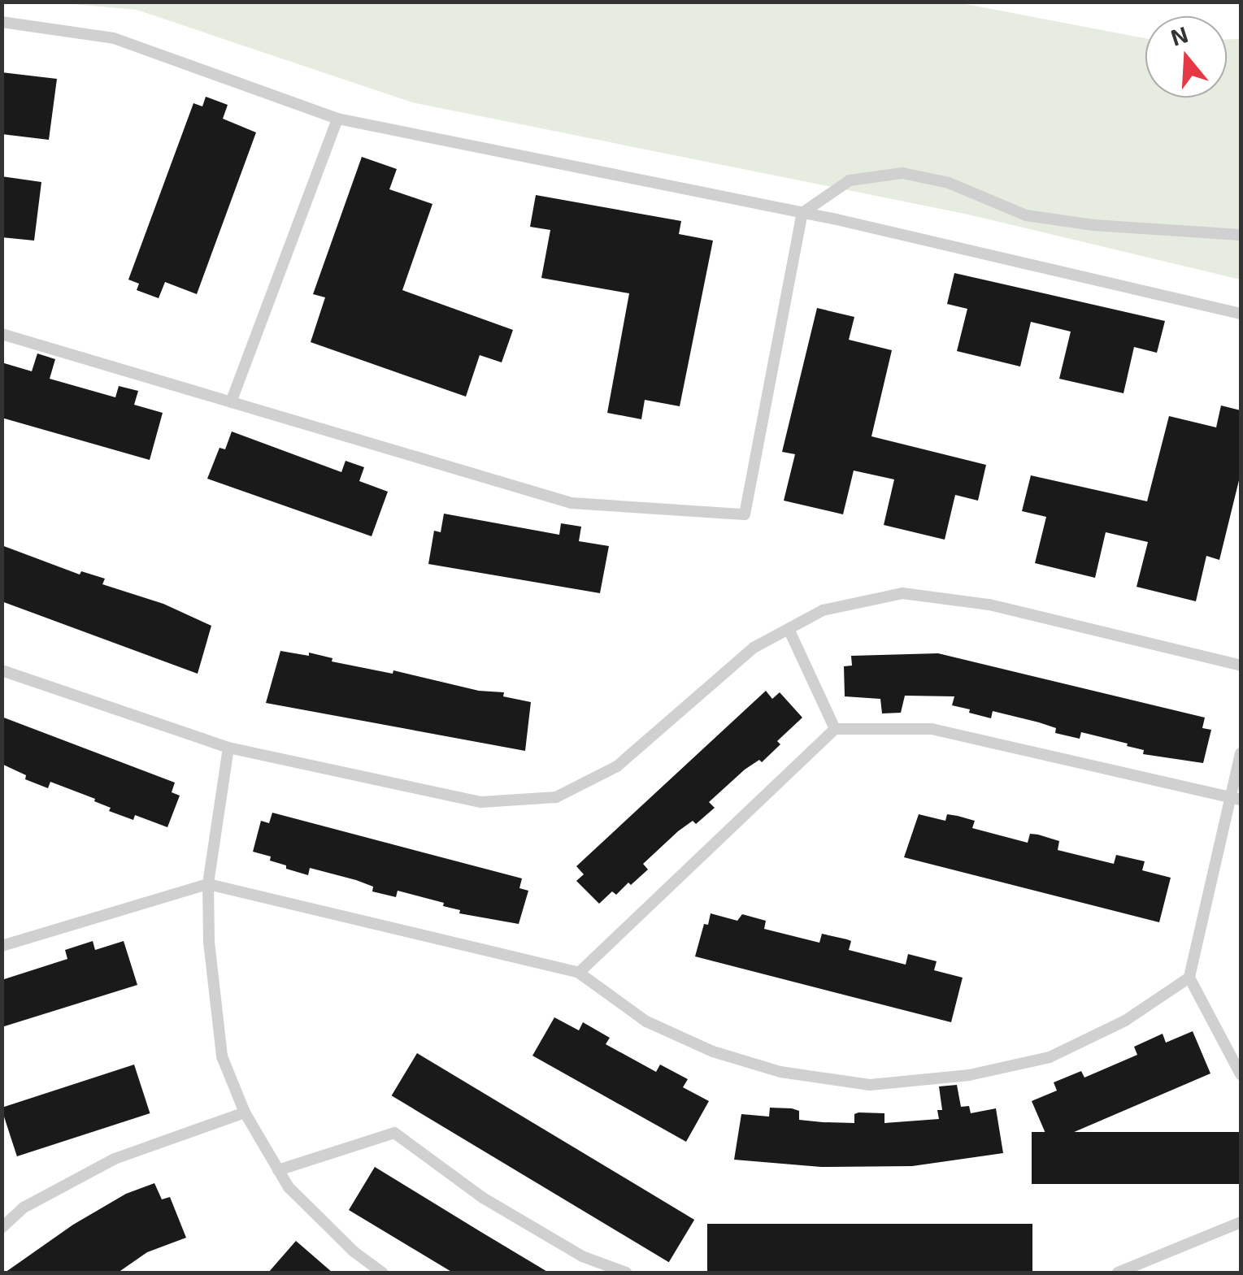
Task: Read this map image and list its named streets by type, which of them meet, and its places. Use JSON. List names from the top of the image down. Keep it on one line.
{"north":"top"}
